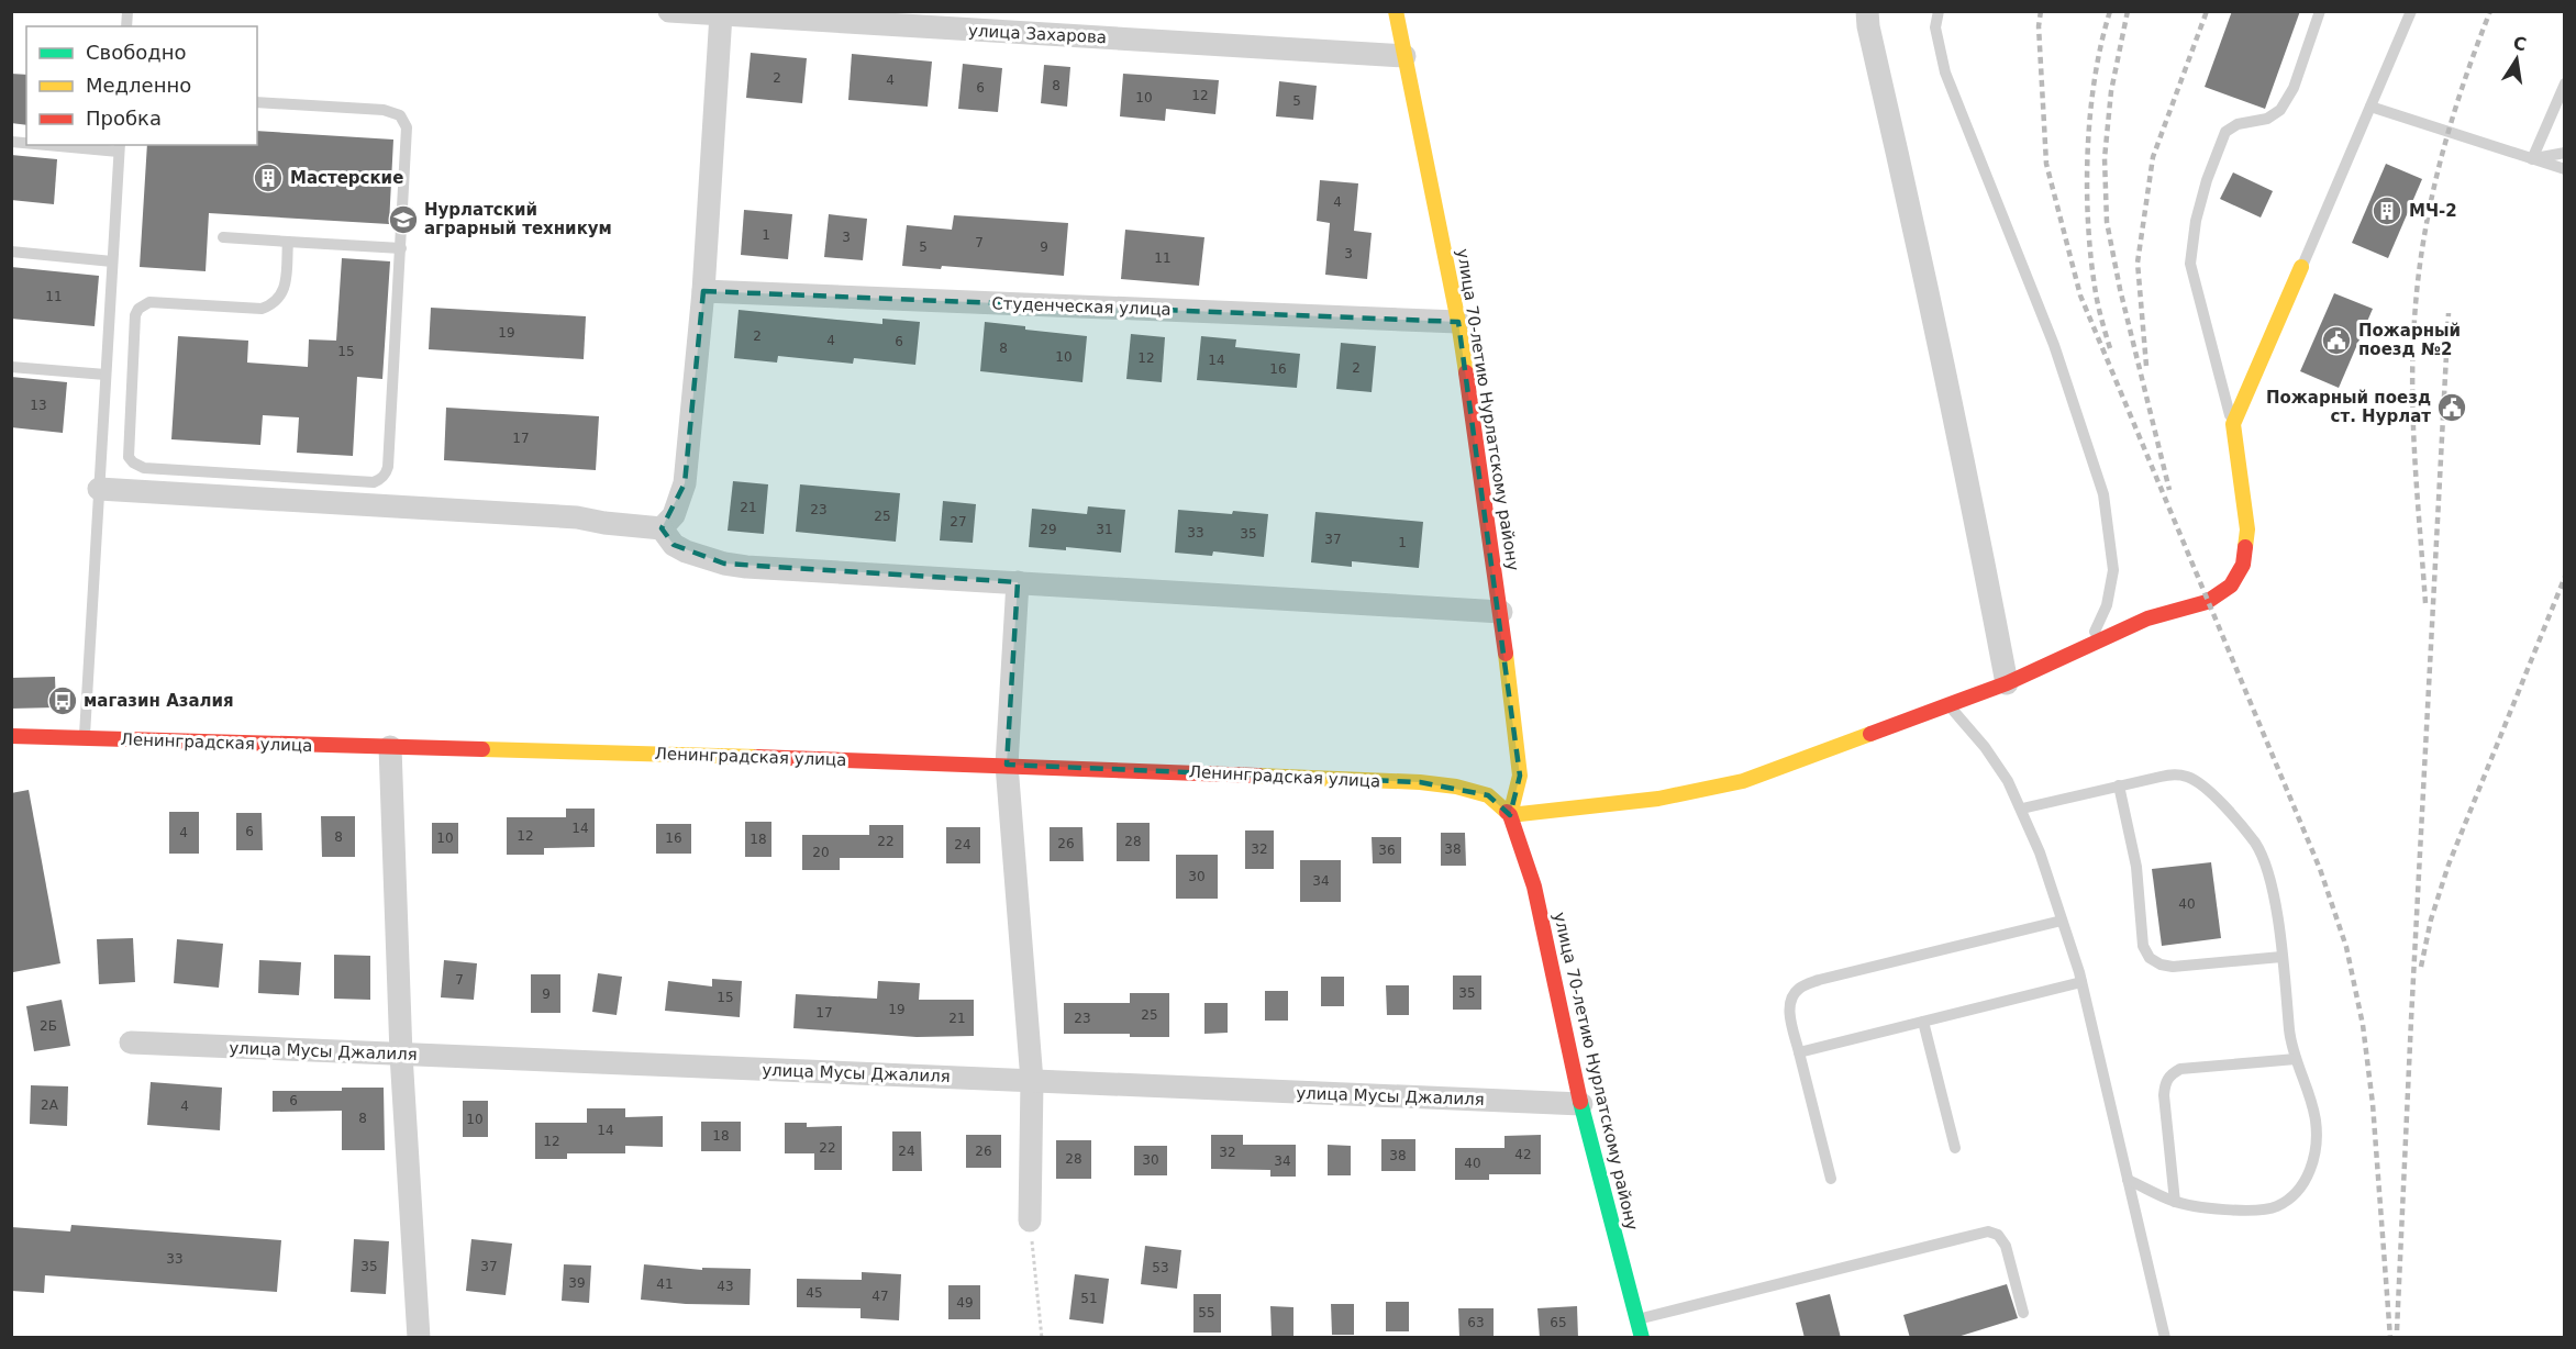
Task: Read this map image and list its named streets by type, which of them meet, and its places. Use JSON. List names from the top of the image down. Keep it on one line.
{"streets":{"main road":["улица 70-летию Нурлатскому району","Ленинградская улица"],"street":["улица Захарова","Студенческая улица","улица Мусы Джалиля"]},"crossings":[["улица Захарова","улица 70-летию Нурлатскому району"],["Студенческая улица","улица 70-летию Нурлатскому району"],["улица 70-летию Нурлатскому району","Ленинградская улица"],["улица 70-летию Нурлатскому району","улица Мусы Джалиля"]],"places":{"building":["Мастерские","МЧ-2"],"school or university":["Нурлатский аграрный техникум"],"public building":["Пожарный поезд №2","Пожарный поезд ст. Нурлат"],"bus stop":["магазин Азалия"]},"house_numbers":["2","4","8","6","12","10","5","4","1","3","7","5","9","3","11","11","19","2","4","6","8","15","10","12","14","2","16","13","17","21","23","25","27","29","31","33","35","37","1","14","6","4","12","8","10","16","18","22","28","26","24","32","38","36","20","30","34","40","7","35","9","15","19","17","25","21","23","2Б","6","2А","4","8","10","14","18","12","22","24","26","32","42","38","28","30","34","40","33","35","37","53","39","41","43","45","47","51","49","55","63","65"],"legend":["Свободно","Медленно","Пробка"],"north":"top"}
